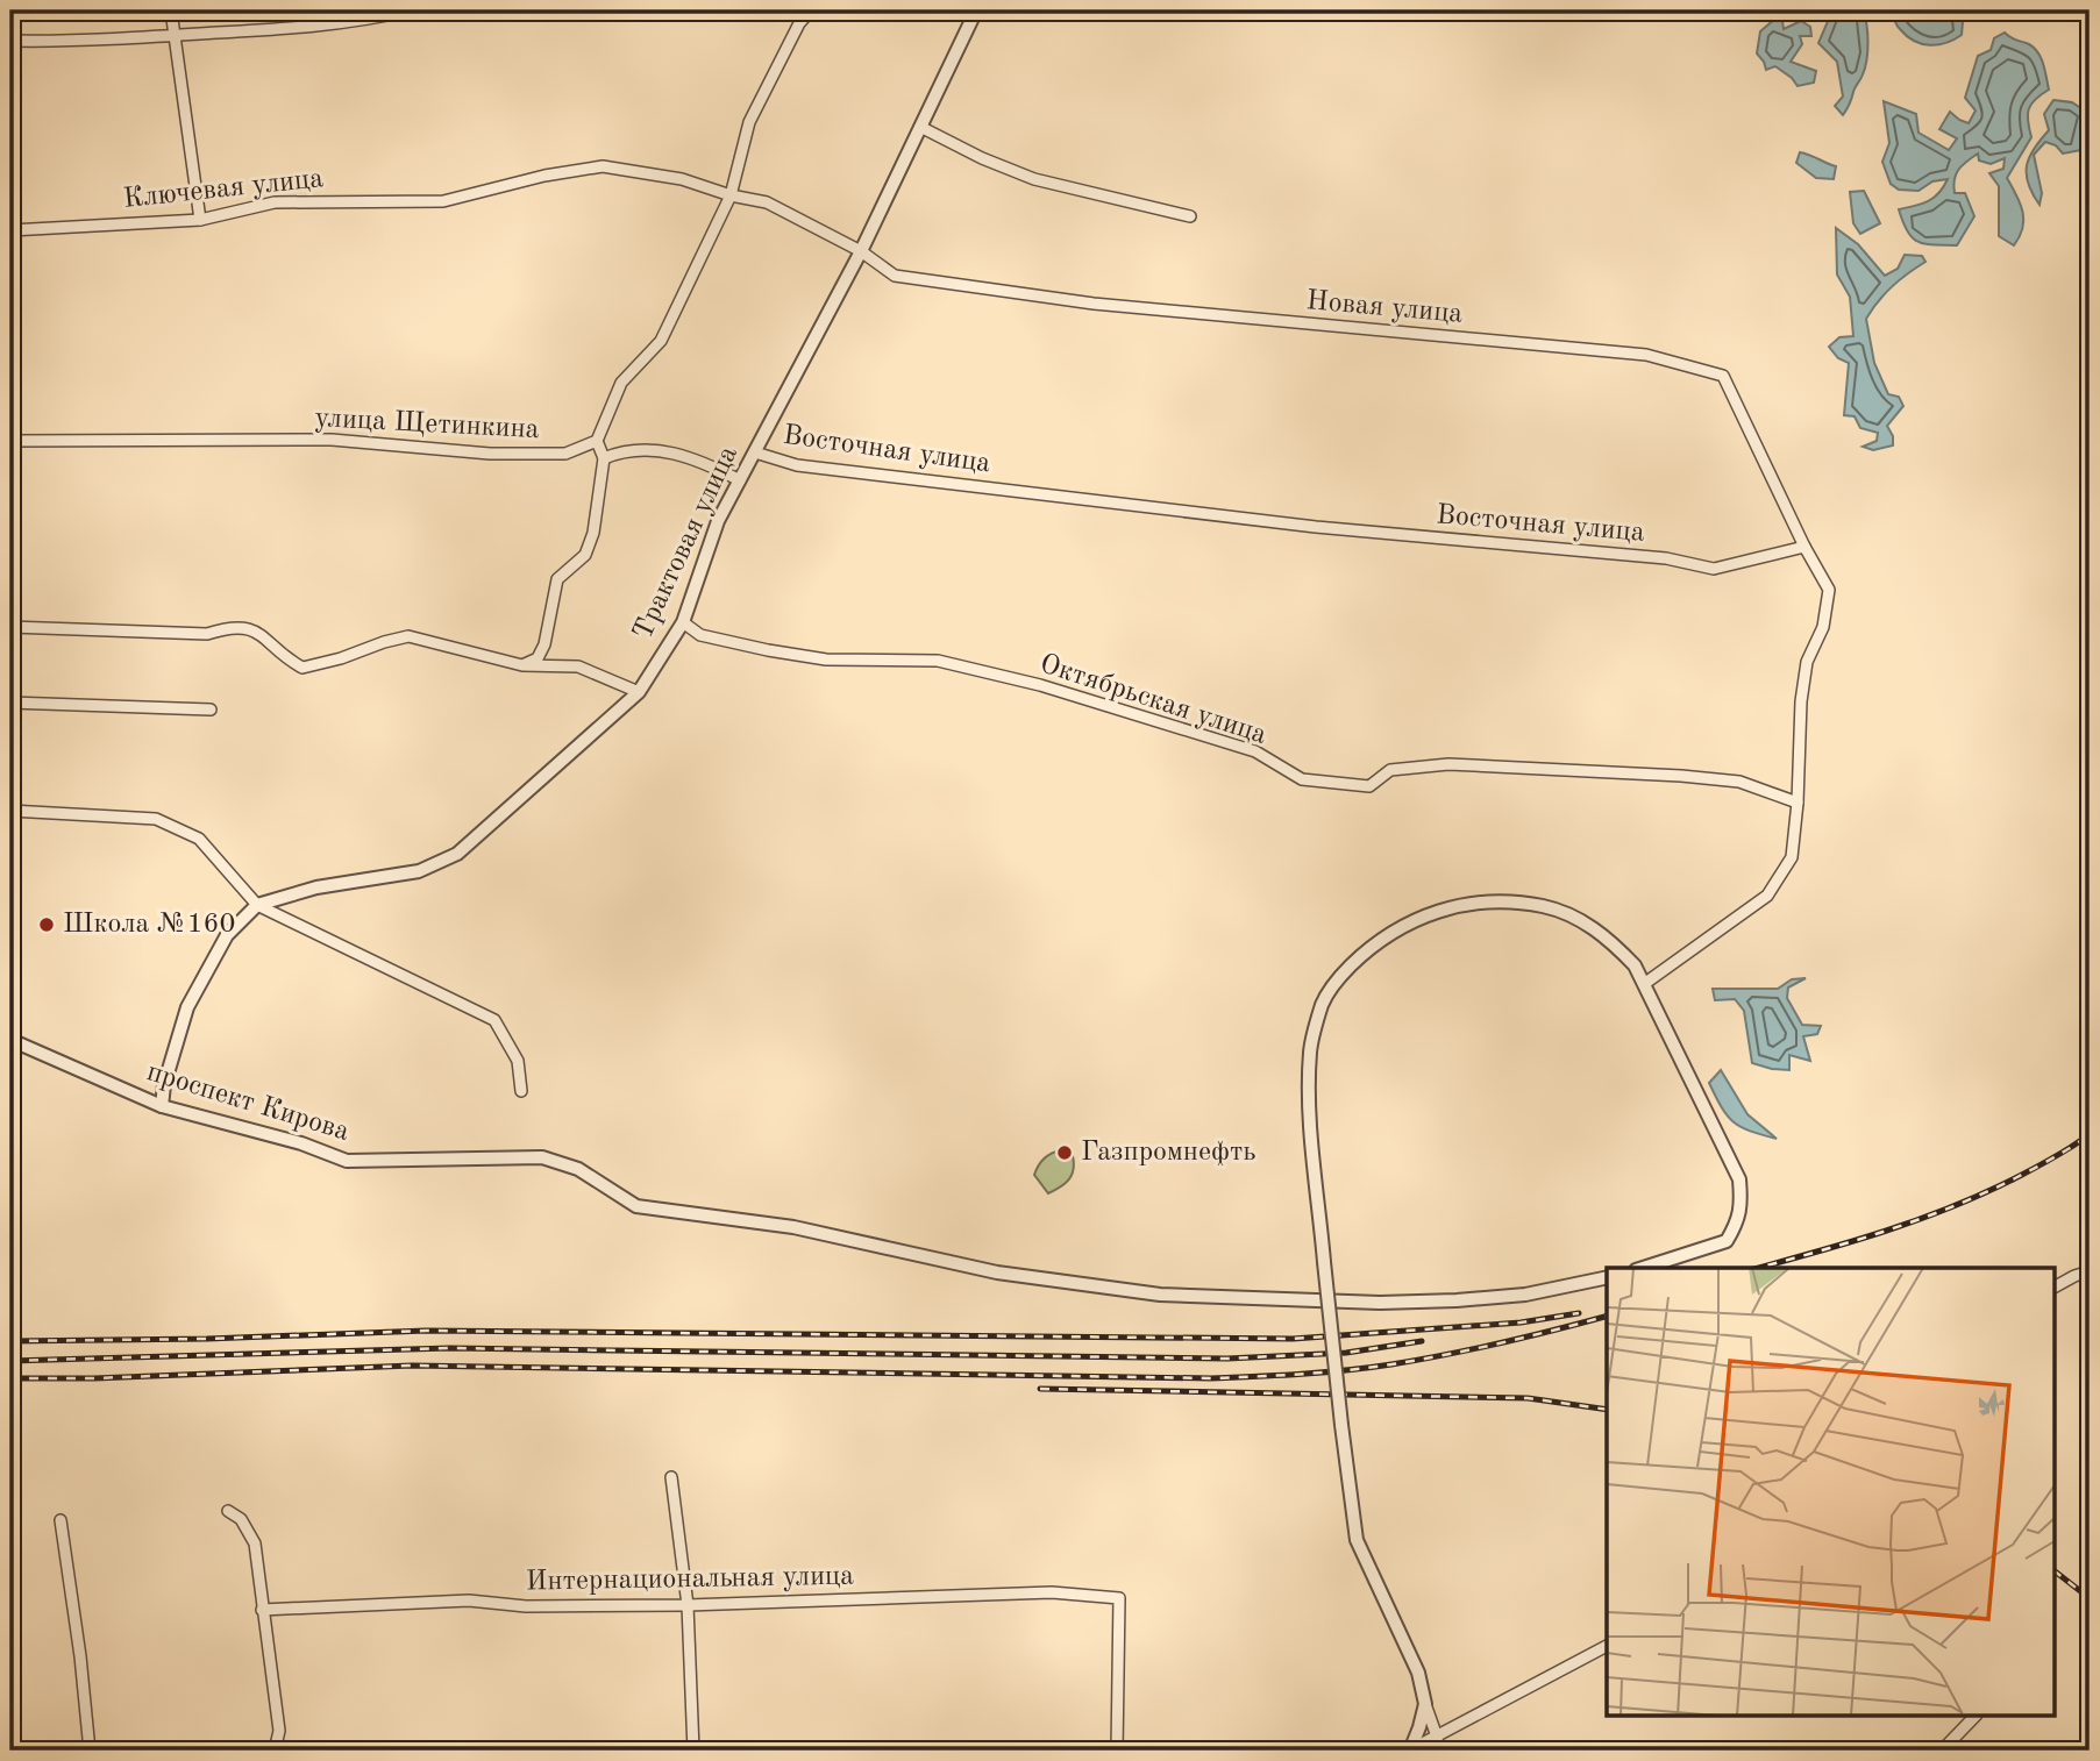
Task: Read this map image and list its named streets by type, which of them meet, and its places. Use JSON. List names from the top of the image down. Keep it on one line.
{"streets":{"street":["Ключевая улица","Новая улица","улица Щетинкина","Восточная улица","Трактовая улица","Октябрьская улица","проспект Кирова","Интернациональная улица"]},"crossings":[["Ключевая улица","Новая улица"],["Ключевая улица","Трактовая улица"],["Новая улица","Восточная улица"],["Новая улица","Трактовая улица"],["Восточная улица","Трактовая улица"],["Трактовая улица","Октябрьская улица"]],"places":["Школа №160","Газпромнефть"]}
